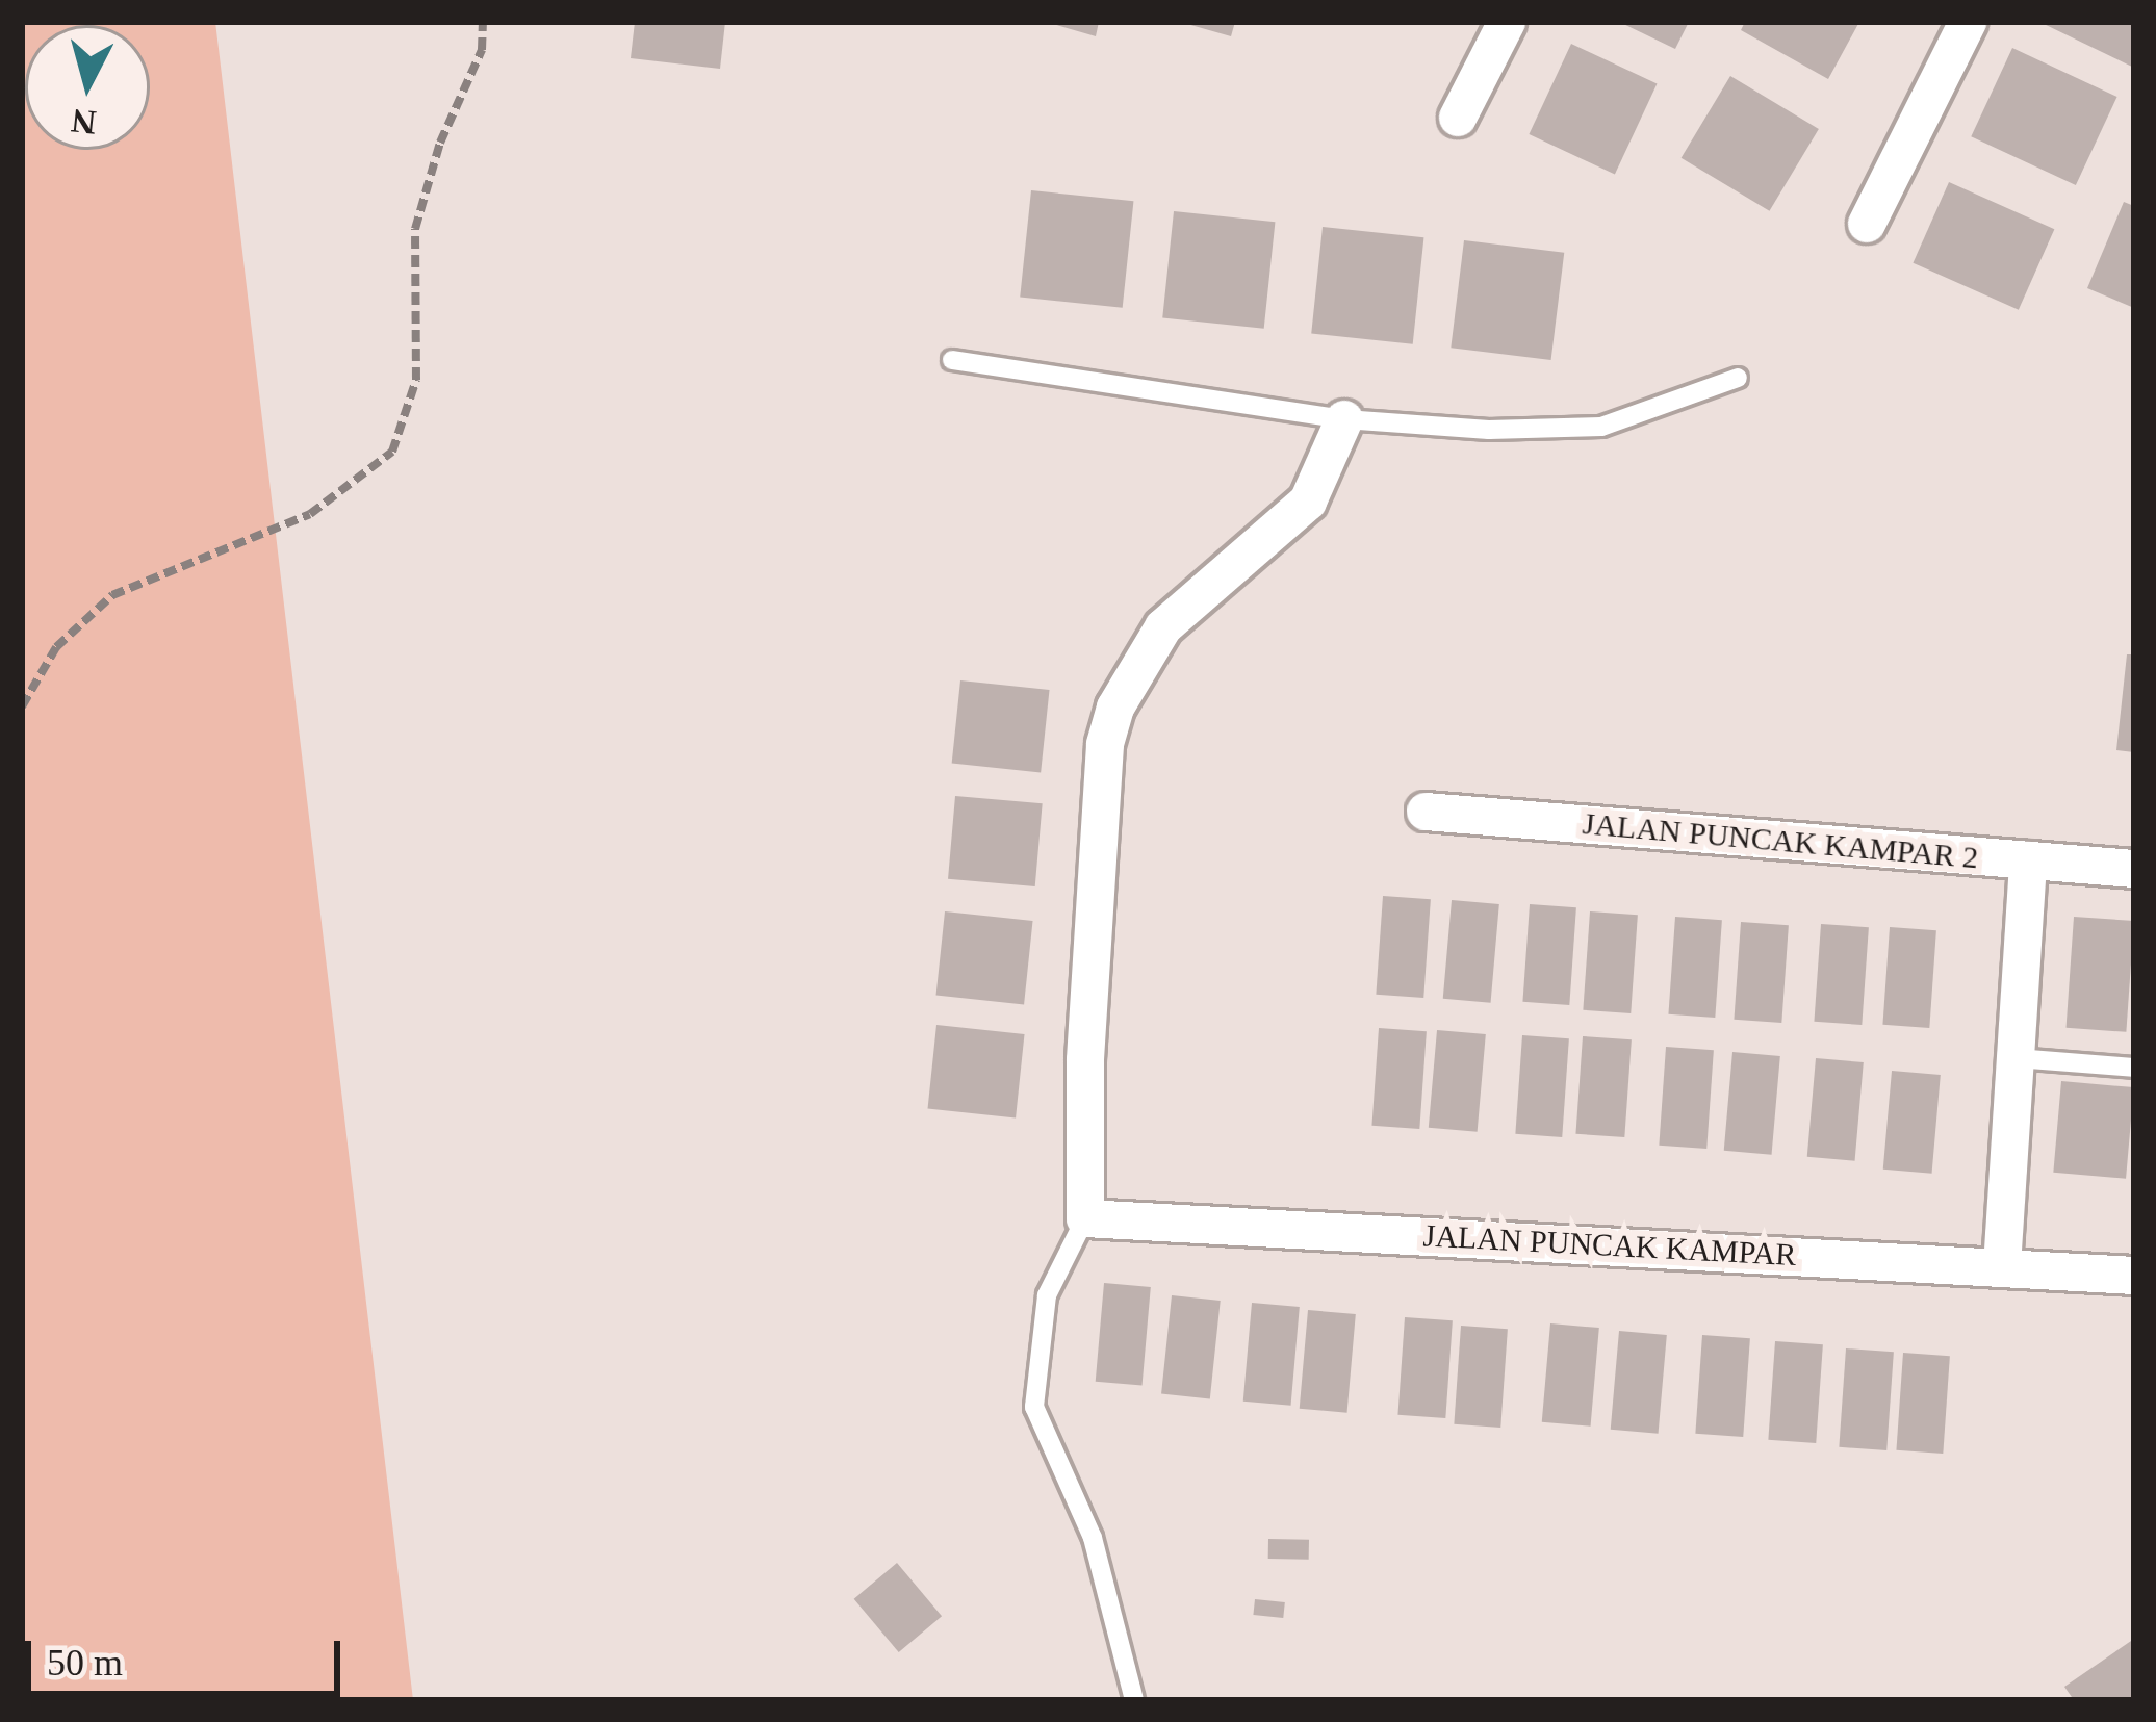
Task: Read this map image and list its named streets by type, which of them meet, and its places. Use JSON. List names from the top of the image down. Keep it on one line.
{"streets":{"street":["JALAN PUNCAK KAMPAR 2","JALAN PUNCAK KAMPAR"]},"scale_bar":"50 m","north":"bottom"}
